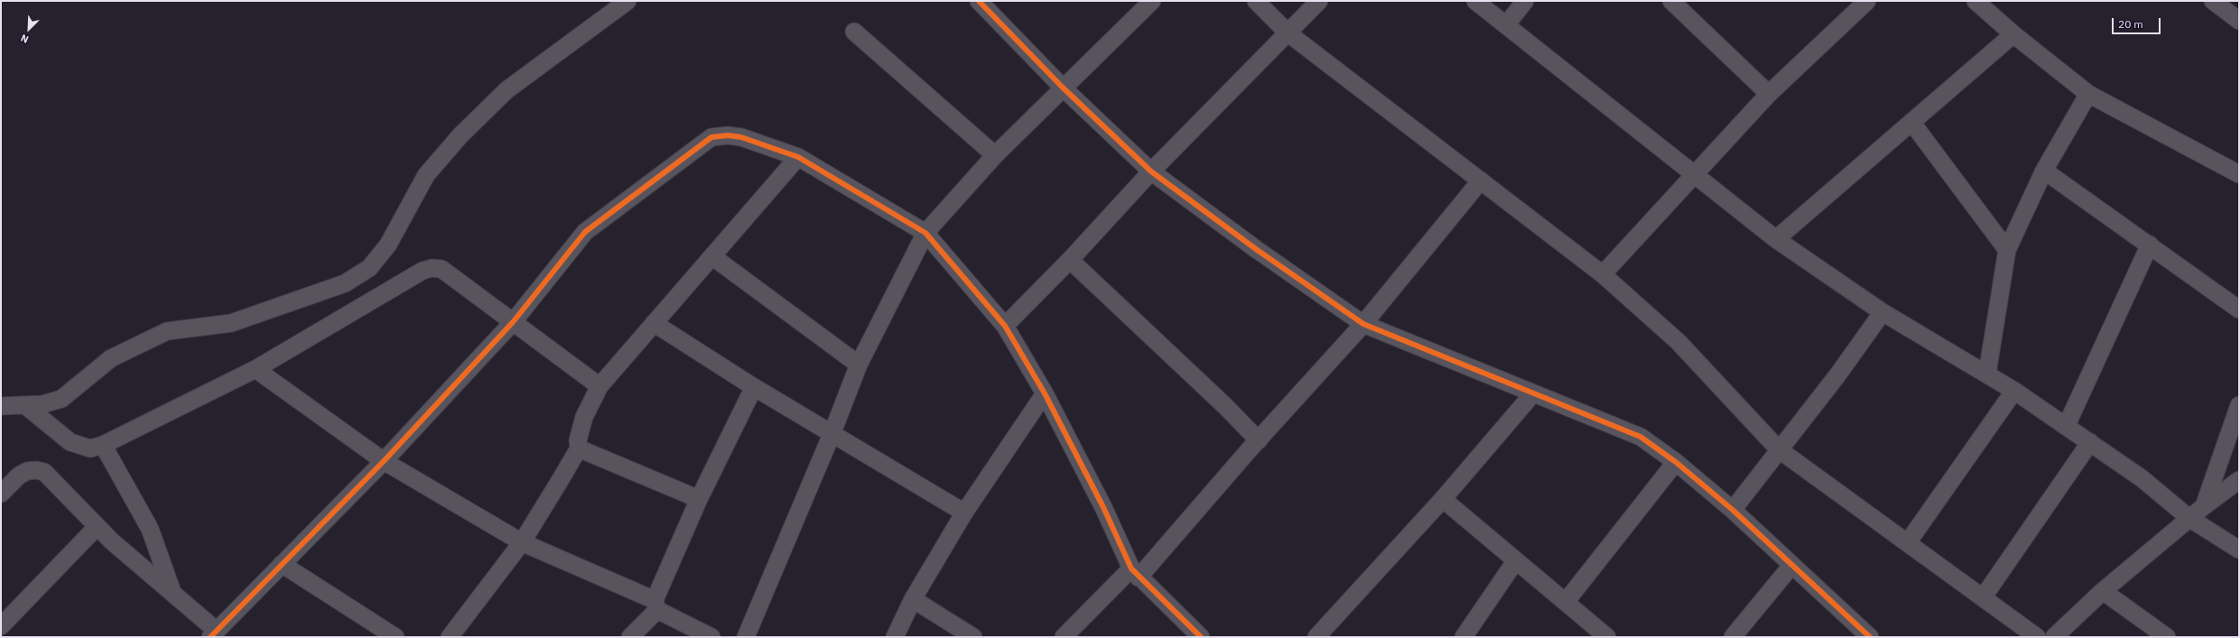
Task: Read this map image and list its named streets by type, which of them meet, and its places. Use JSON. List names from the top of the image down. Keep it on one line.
{"scale_bar":"20 m","north":"bottom left"}
